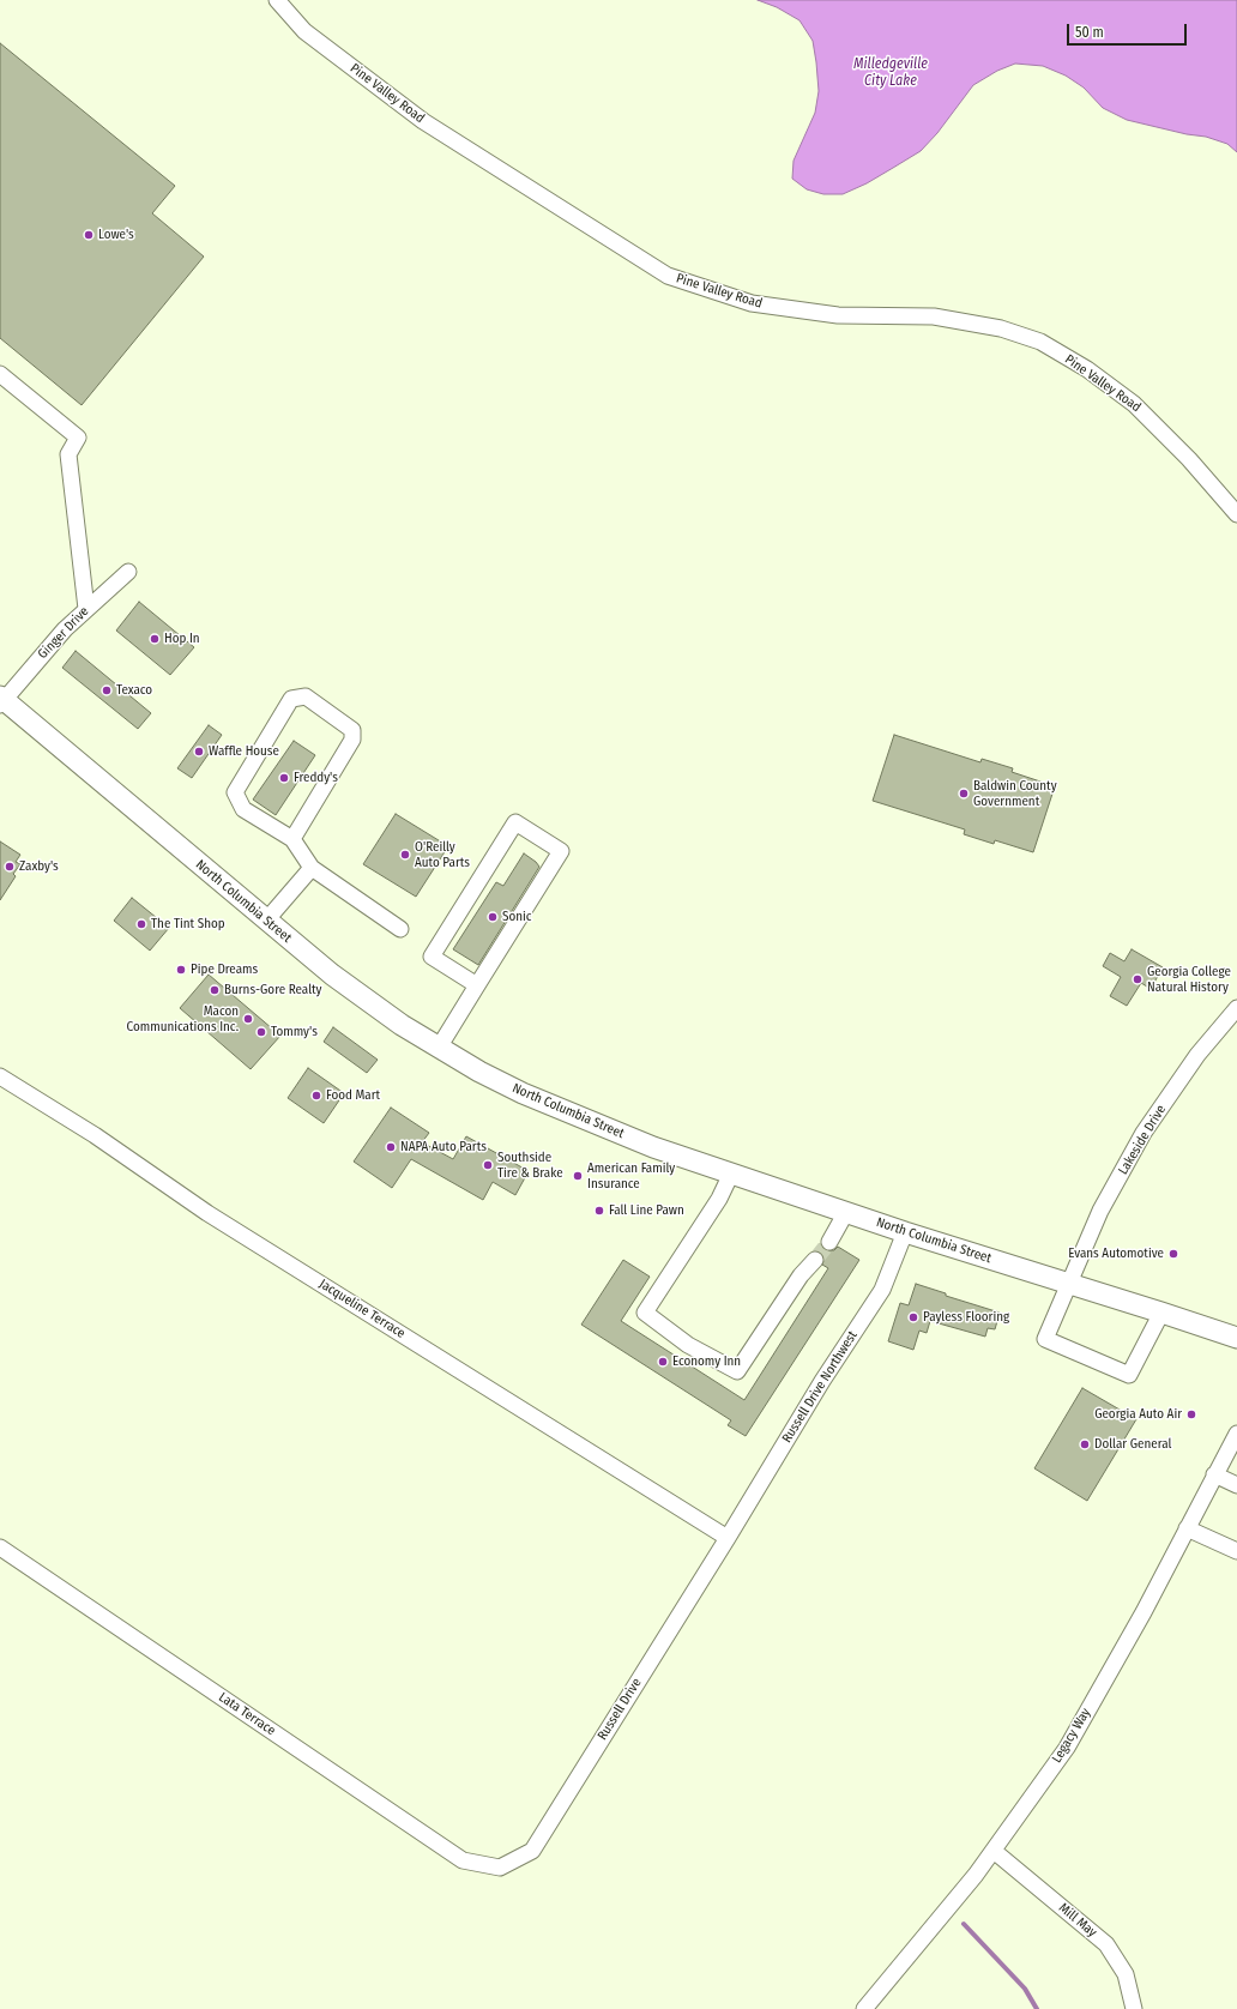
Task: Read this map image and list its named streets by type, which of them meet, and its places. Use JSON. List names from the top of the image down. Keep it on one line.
{"streets":{"main road":["North Columbia Street"],"street":["Pine Valley Road","Ginger Drive","Lakeside Drive","Jacqueline Terrace","Russell Drive Northwest","Russell Drive","Lata Terrace","Legacy Way","Mill May"]},"crossings":[["Ginger Drive","North Columbia Street"],["North Columbia Street","Lakeside Drive"],["North Columbia Street","Russell Drive Northwest"],["Jacqueline Terrace","Russell Drive Northwest"],["Jacqueline Terrace","Russell Drive"],["Russell Drive Northwest","Russell Drive"],["Russell Drive","Lata Terrace"],["Legacy Way","Mill May"]],"water":["Milledgeville City Lake"],"places":["Lowe's","Hop In","Texaco","Waffle House","Freddy's","Baldwin County Government","O'Reilly Auto Parts","Zaxby's","Sonic","The Tint Shop","Pipe Dreams","Georgia College Natural History","Burns-Gore Realty","Macon Communications Inc.","Tommy's","Food Mart","NAPA Auto Parts","Southside Tire & Brake","American Family Insurance","Fall Line Pawn","Evans Automotive","Payless Flooring","Economy Inn","Georgia Auto Air","Dollar General"],"scale_bar":"50 m"}
